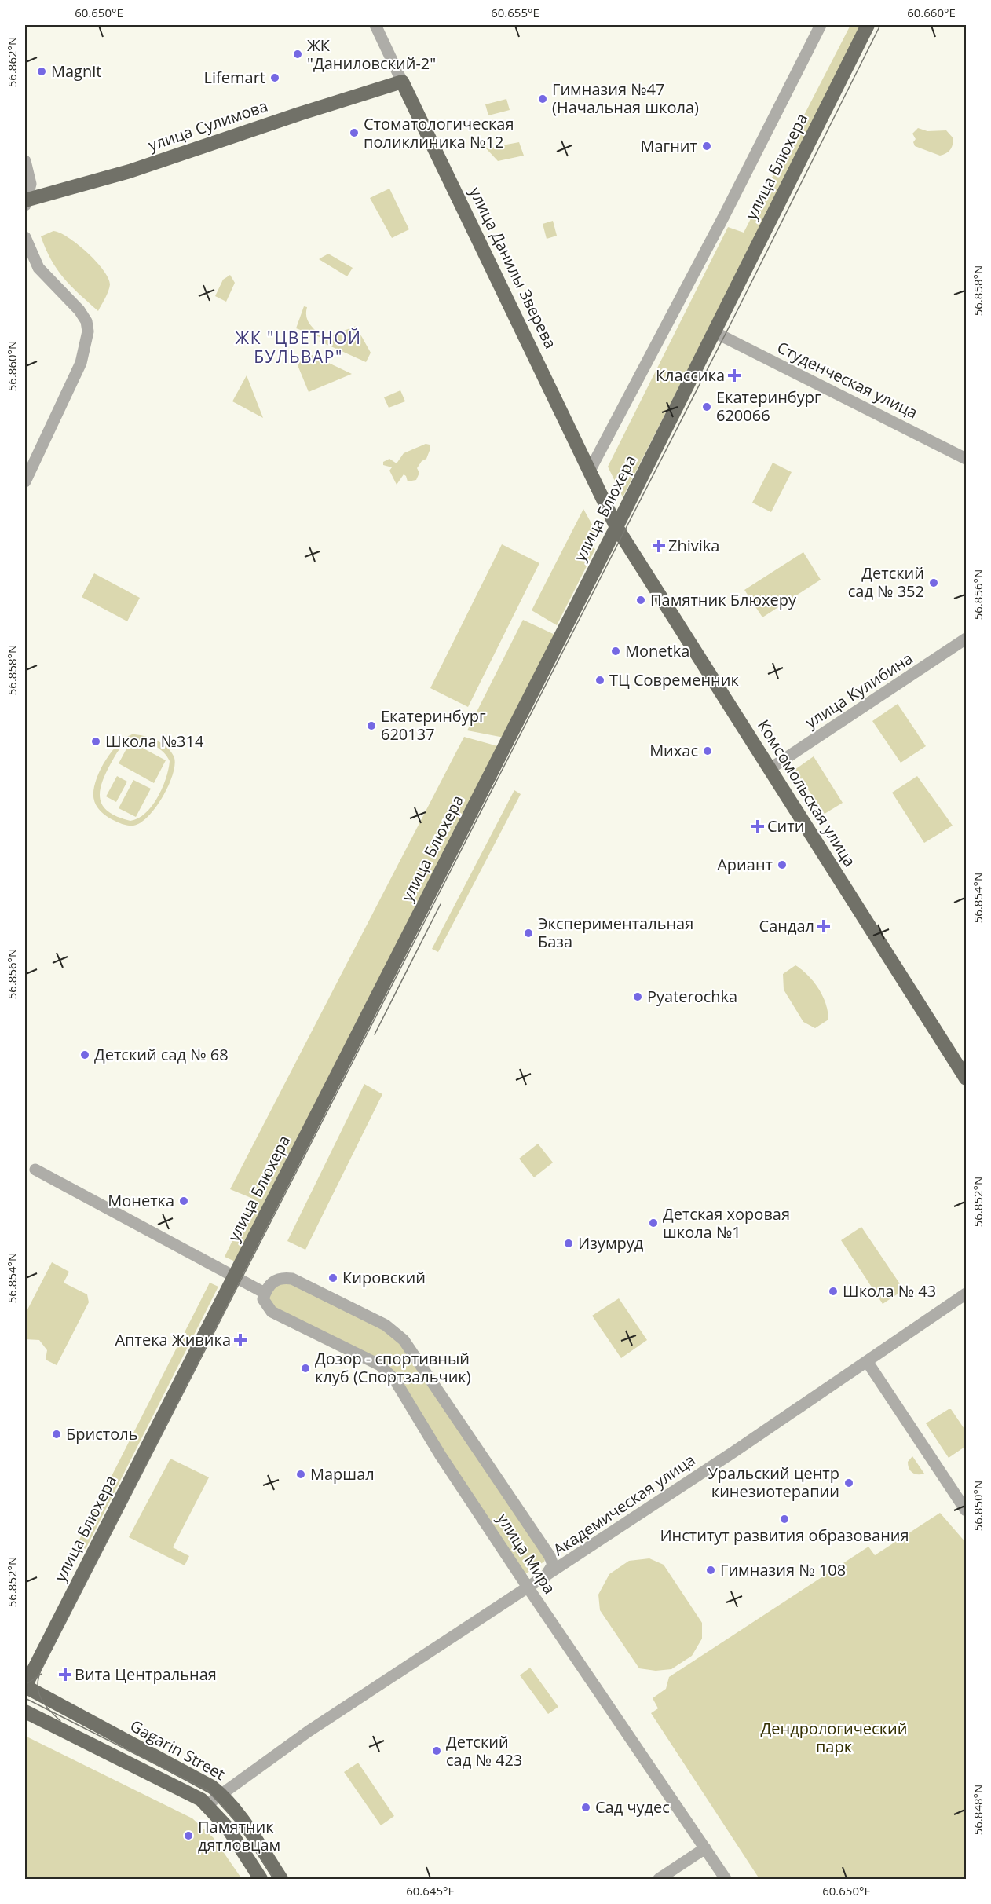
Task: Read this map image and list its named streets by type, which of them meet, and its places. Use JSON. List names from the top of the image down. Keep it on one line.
{"streets":{"main road":["улица Сулимова","улица Блюхера","улица Данилы Зверева","Комсомольская улица","Gagarin Street"],"street":["Студенческая улица","улица Кулибина","Академическая улица","улица Мира"]},"crossings":[["улица Сулимова","улица Данилы Зверева"],["улица Блюхера","улица Данилы Зверева"],["улица Блюхера","Студенческая улица"],["улица Блюхера","Комсомольская улица"],["улица Блюхера","Gagarin Street"],["улица Данилы Зверева","Комсомольская улица"],["улица Кулибина","Комсомольская улица"],["Академическая улица","улица Мира"],["Академическая улица","Gagarin Street"]],"districts":["ЖК \"ЦВЕТНОЙ БУЛЬВАР\""],"parks":["Дендрологический парк"],"places":{"other":["ЖК \"Даниловский-2\"","Magnit","Lifemart","Гимназия №47 (Начальная школа)","Стоматологическая поликлиника №12","Магнит","Екатеринбург 620066","Детский сад № 352","Памятник Блюхеру","Monetka","ТЦ Современник","Екатеринбург 620137","Школа №314","Михас","Ариант","Экспериментальная База","Pyaterochka","Детский сад № 68","Монетка","Детская хоровая школа №1","Изумруд","Кировский","Школа № 43","Дозор - спортивный клуб (Спортзальчик)","Бристоль","Маршал","Уральский центр кинезиотерапии","Институт развития образования","Гимназия № 108","Детский сад № 423","Сад чудес","Памятник дятловцам"],"health":["Классика","Zhivika","Сити","Сандал","Аптека Живика","Вита Центральная"]},"coordinates":["60.650°E","60.655°E","60.660°E","56.862°N","56.858°N","56.860°N","56.856°N","56.854°N","56.852°N","56.850°N","56.848°N","60.645°E"]}
